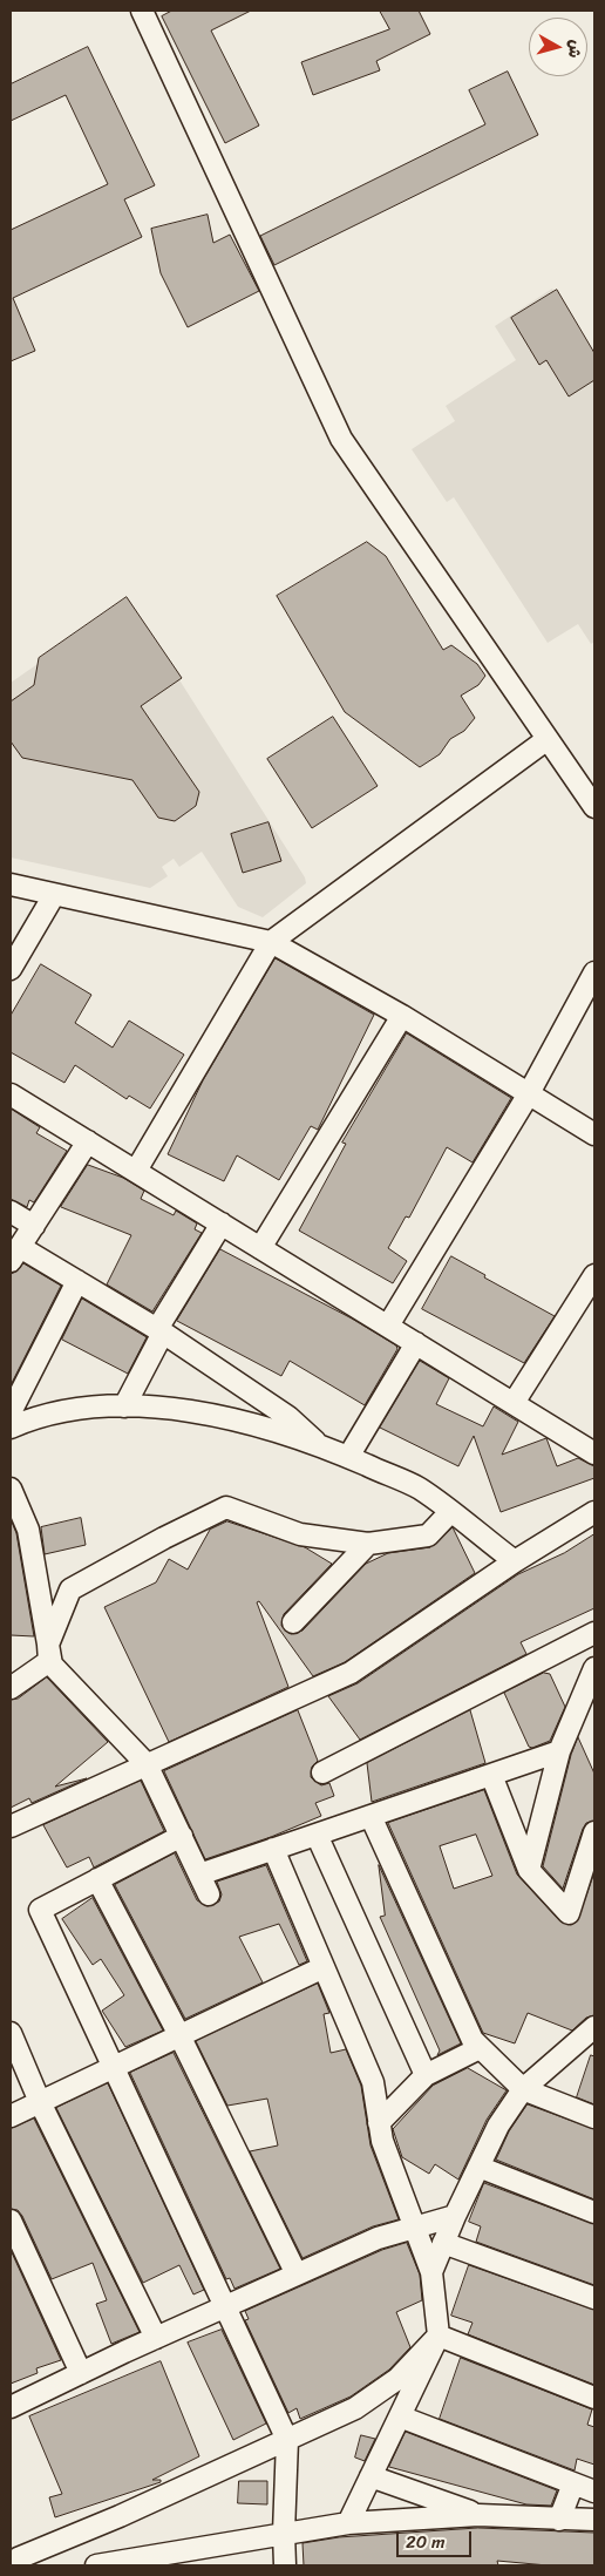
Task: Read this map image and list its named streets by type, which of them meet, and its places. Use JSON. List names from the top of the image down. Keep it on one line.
{"scale_bar":"20 m","north":"right"}
